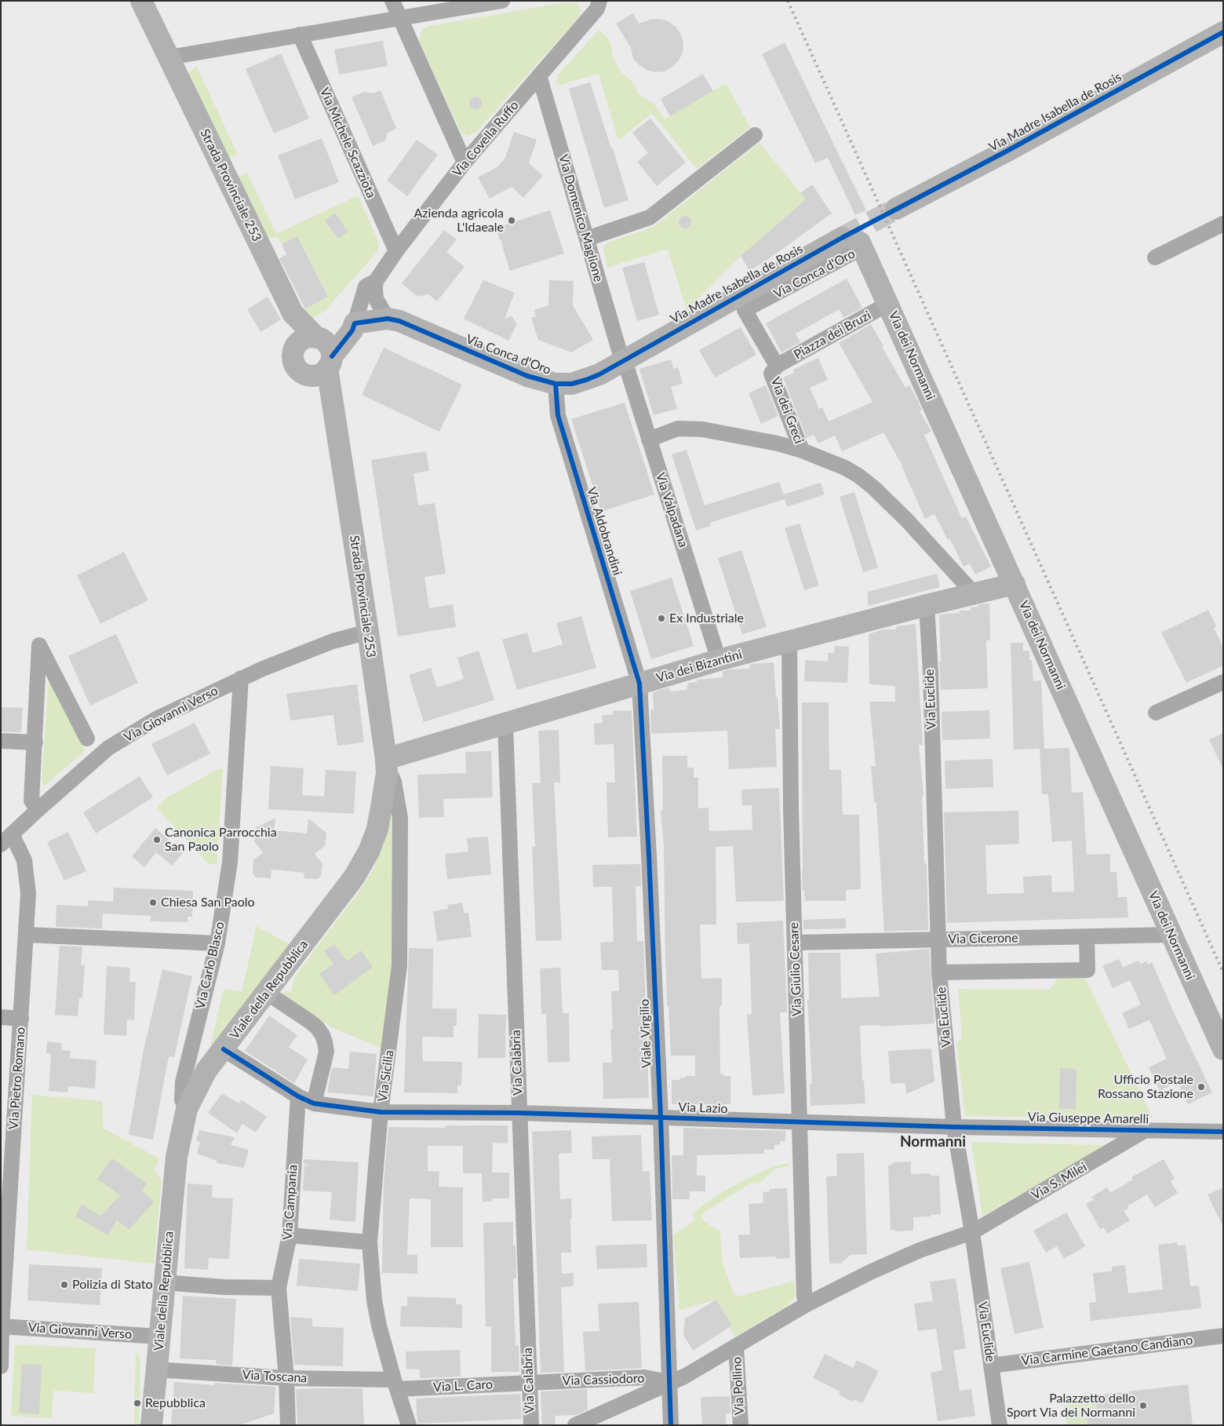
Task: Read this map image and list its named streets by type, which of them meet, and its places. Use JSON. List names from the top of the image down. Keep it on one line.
{"streets":{"street":["Via Madre Isabella de Rosis","Via Covella Ruffo","Via Michele Scazziota","Strada Provinciale 253","Via Domenico Maglione","Via Conca d'Oro","Piazza dei Bruzi","Via dei Normanni","Via dei Greci","Via Valpadana","Via Aldobrandini","Via dei Bizantini","Via Euclide","Via Giovanni Verso","Via Cicerone","Via Carlo Blasco","Via Giulio Cesare","Viale della Repubblica","Viale Virgilio","Via Calabria","Via Sicilia","Via Pietro Romano","Via Lazio","Via Giuseppe Amarelli","Via S. Milei","Via Campania","Via Carmine Gaetano Candiano","Via Toscana","Via Cassiodoro","Via L. Caro","Via Pollino"]},"crossings":[["Via Madre Isabella de Rosis","Via Conca d'Oro"],["Via Madre Isabella de Rosis","Via dei Normanni"],["Via Covella Ruffo","Via Michele Scazziota"],["Via Covella Ruffo","Via Domenico Maglione"],["Strada Provinciale 253","Via dei Bizantini"],["Strada Provinciale 253","Via Giovanni Verso"],["Strada Provinciale 253","Viale della Repubblica"],["Strada Provinciale 253","Via Sicilia"],["Via Domenico Maglione","Via Conca d'Oro"],["Via Domenico Maglione","Via Valpadana"],["Via Conca d'Oro","Via dei Normanni"],["Via Conca d'Oro","Via dei Greci"],["Via Conca d'Oro","Via Valpadana"],["Via Conca d'Oro","Via Aldobrandini"],["Piazza dei Bruzi","Via dei Normanni"],["Piazza dei Bruzi","Via dei Greci"],["Via dei Normanni","Via dei Bizantini"],["Via dei Normanni","Via Cicerone"],["Via Valpadana","Via dei Bizantini"],["Via Aldobrandini","Via dei Bizantini"],["Via Aldobrandini","Viale Virgilio"],["Via dei Bizantini","Via Euclide"],["Via dei Bizantini","Via Giulio Cesare"],["Via dei Bizantini","Viale della Repubblica"],["Via dei Bizantini","Viale Virgilio"],["Via dei Bizantini","Via Calabria"],["Via dei Bizantini","Via Sicilia"],["Via Euclide","Via Cicerone"],["Via Euclide","Via Lazio"],["Via Euclide","Via Giuseppe Amarelli"],["Via Euclide","Via S. Milei"],["Via Euclide","Via Carmine Gaetano Candiano"],["Via Giovanni Verso","Via Carlo Blasco"],["Via Giovanni Verso","Viale della Repubblica"],["Via Giovanni Verso","Via Pietro Romano"],["Via Cicerone","Via Giulio Cesare"],["Via Carlo Blasco","Viale della Repubblica"],["Via Giulio Cesare","Via Lazio"],["Viale della Repubblica","Via Sicilia"],["Viale della Repubblica","Via Lazio"],["Viale della Repubblica","Via Toscana"],["Viale Virgilio","Via Lazio"],["Viale Virgilio","Via S. Milei"],["Viale Virgilio","Via Cassiodoro"],["Via Calabria","Via Lazio"],["Via Calabria","Via Cassiodoro"],["Via Calabria","Via L. Caro"],["Via Sicilia","Via Lazio"],["Via Sicilia","Via Toscana"],["Via Sicilia","Via L. Caro"],["Via Lazio","Via Giuseppe Amarelli"],["Via Lazio","Via Campania"],["Via Giuseppe Amarelli","Via S. Milei"],["Via S. Milei","Via Cassiodoro"],["Via S. Milei","Via Pollino"],["Via Campania","Via Toscana"],["Via Toscana","Via L. Caro"],["Via Cassiodoro","Via L. Caro"]],"districts":["Normanni"],"places":["Azienda agricola L'Idaeale","Ex Industriale","Canonica Parrocchia San Paolo","Chiesa San Paolo","Ufficio Postale Rossano Stazione","Polizia di Stato","Repubblica","Palazzetto dello Sport Via dei Normanni"]}
